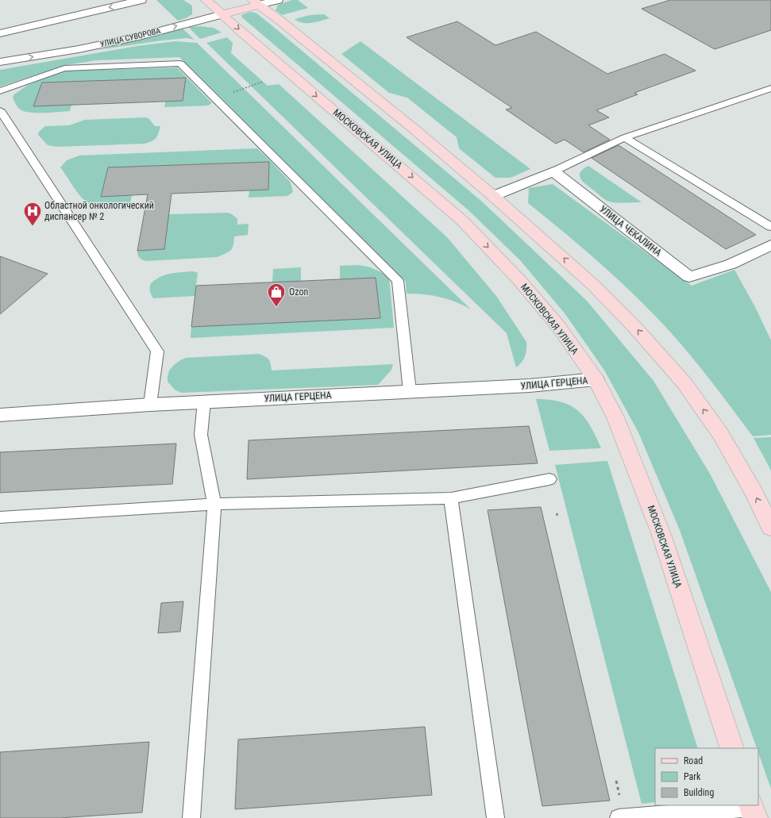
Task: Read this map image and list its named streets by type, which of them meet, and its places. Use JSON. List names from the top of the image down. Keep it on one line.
{"streets":{"main road":["УЛИЦА СУВОРОВА","МОСКОВСКАЯ УЛИЦА"],"street":["УЛИЦА ЧЕКАЛИНА","УЛИЦА ГЕРЦЕНА"]},"crossings":[["УЛИЦА СУВОРОВА","МОСКОВСКАЯ УЛИЦА"],["МОСКОВСКАЯ УЛИЦА","УЛИЦА ГЕРЦЕНА"]],"one_way":["УЛИЦА СУВОРОВА"],"places":{"hospital":["Областной онкологический диспансер № 2"],"shop":["Ozon"]},"legend":["Road","Park","Building"]}
